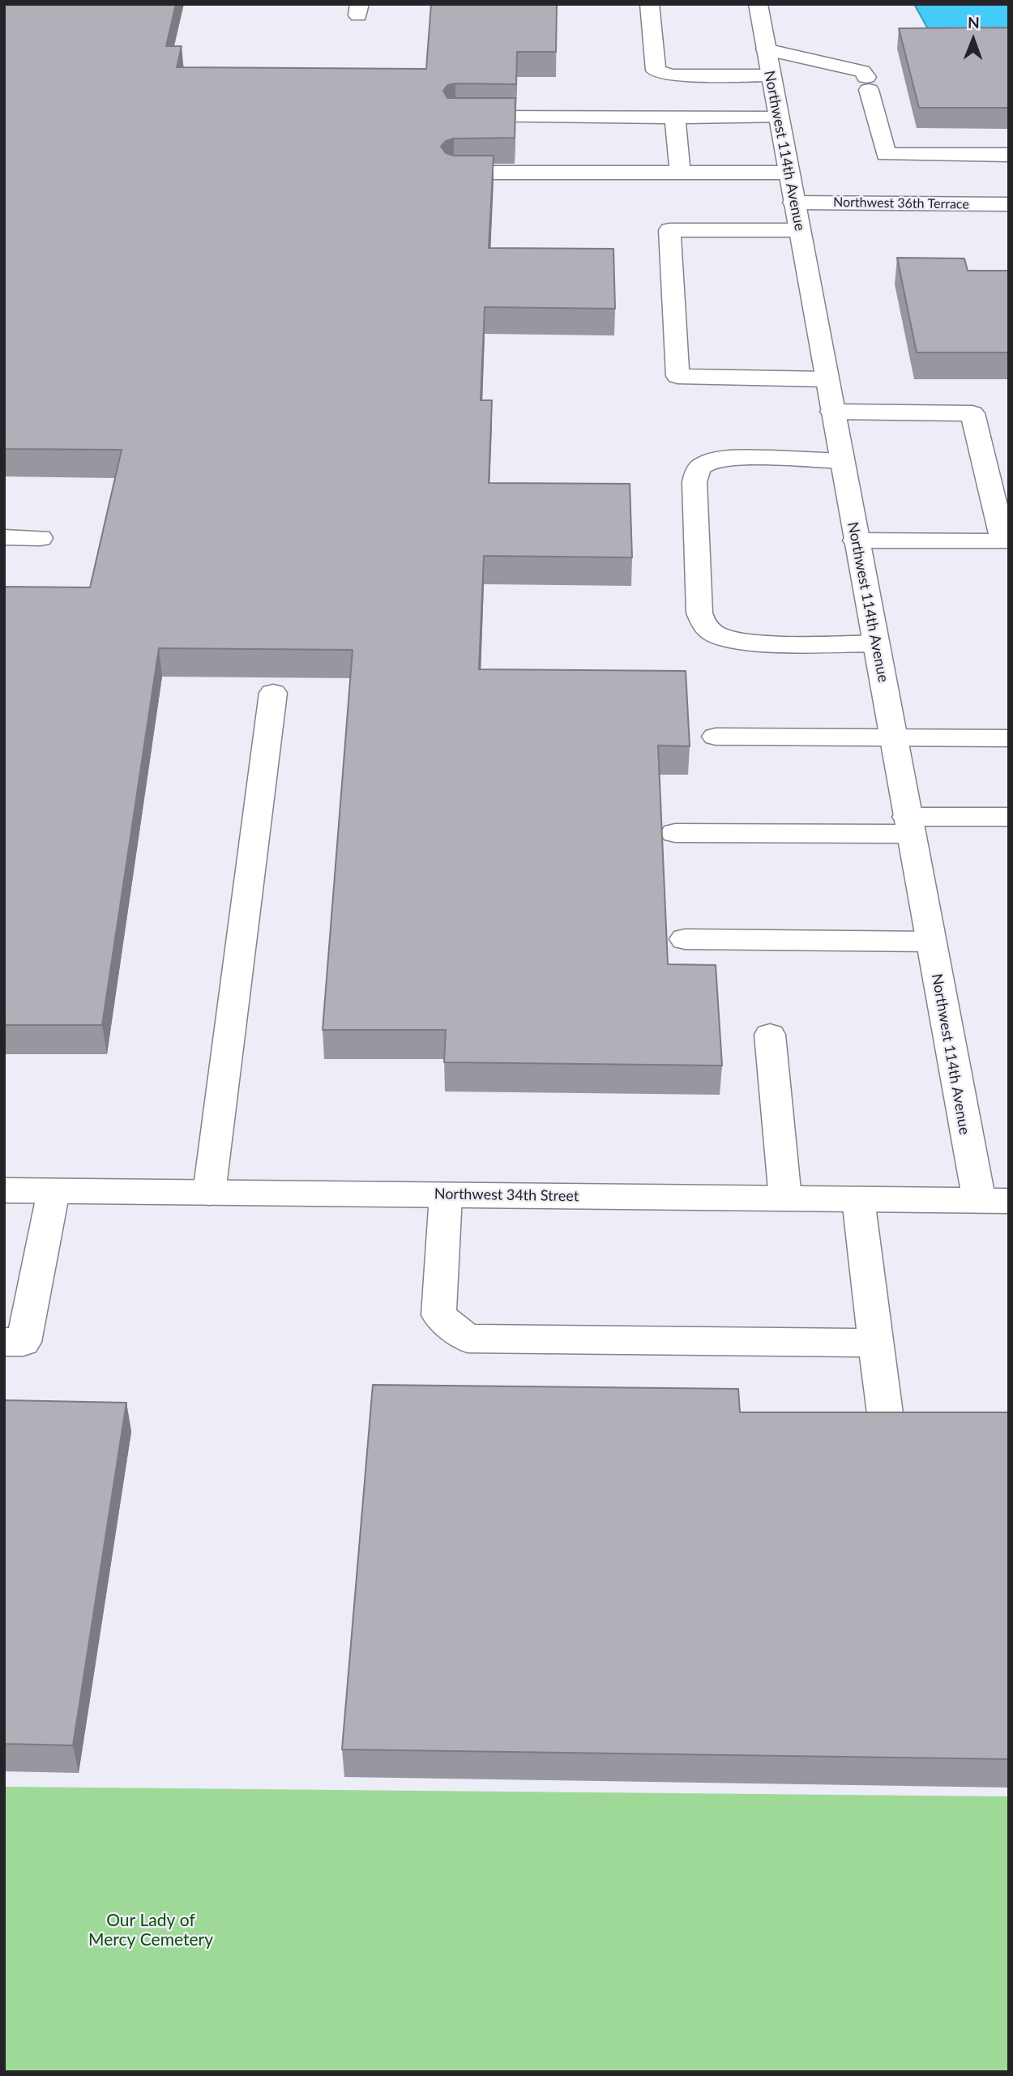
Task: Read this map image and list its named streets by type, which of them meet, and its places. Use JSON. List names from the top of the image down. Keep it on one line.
{"streets":{"street":["Northwest 114th Avenue","Northwest 36th Terrace","Northwest 34th Street"]},"crossings":[["Northwest 114th Avenue","Northwest 36th Terrace"],["Northwest 114th Avenue","Northwest 34th Street"]],"parks":["Our Lady of Mercy Cemetery"],"north":"top"}
